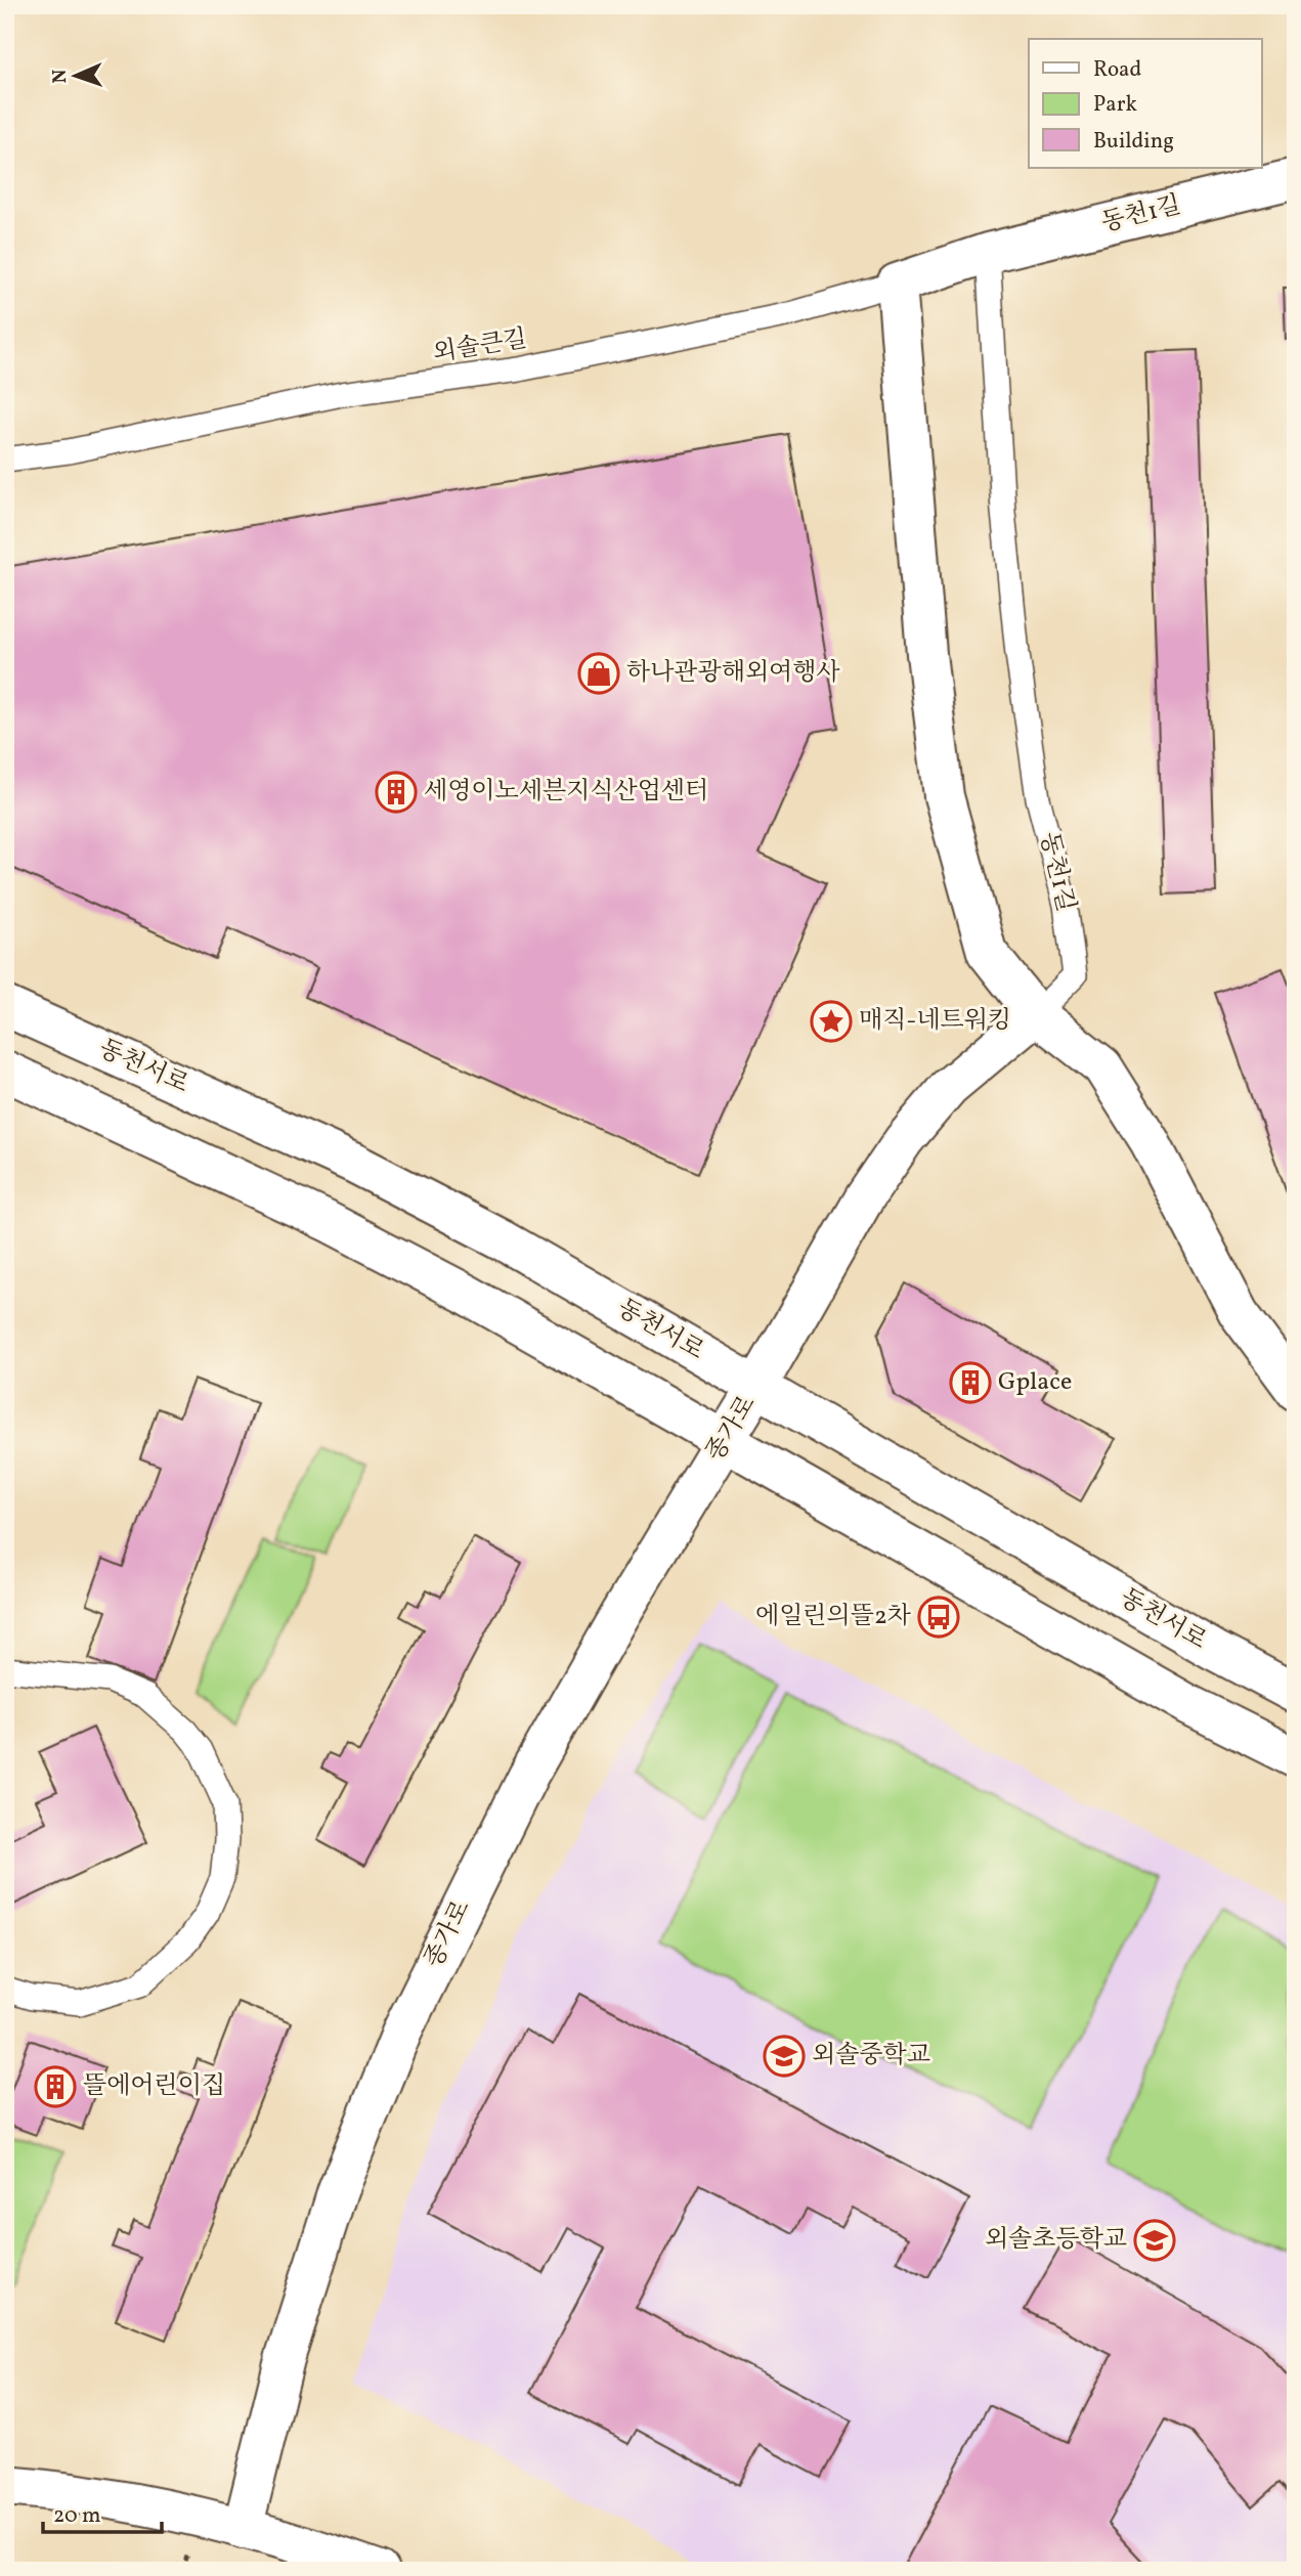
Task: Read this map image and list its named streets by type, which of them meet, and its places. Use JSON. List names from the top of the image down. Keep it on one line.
{"streets":{"street":["동천1길","동천서로","종가로"],"lane":["외솔큰길"]},"crossings":[["동천1길","외솔큰길"],["동천1길","종가로"],["동천서로","종가로"]],"places":{"shop":["하나관광해외여행사"],"building":["세영이노세븐지식산업센터","Gplace","뜰에어린이집"],"place":["매직-네트워킹"],"bus stop":["에일린의뜰2차"],"school or university":["외솔중학교","외솔초등학교"]},"legend":["Road","Park","Building"],"scale_bar":"20 m","north":"left"}
